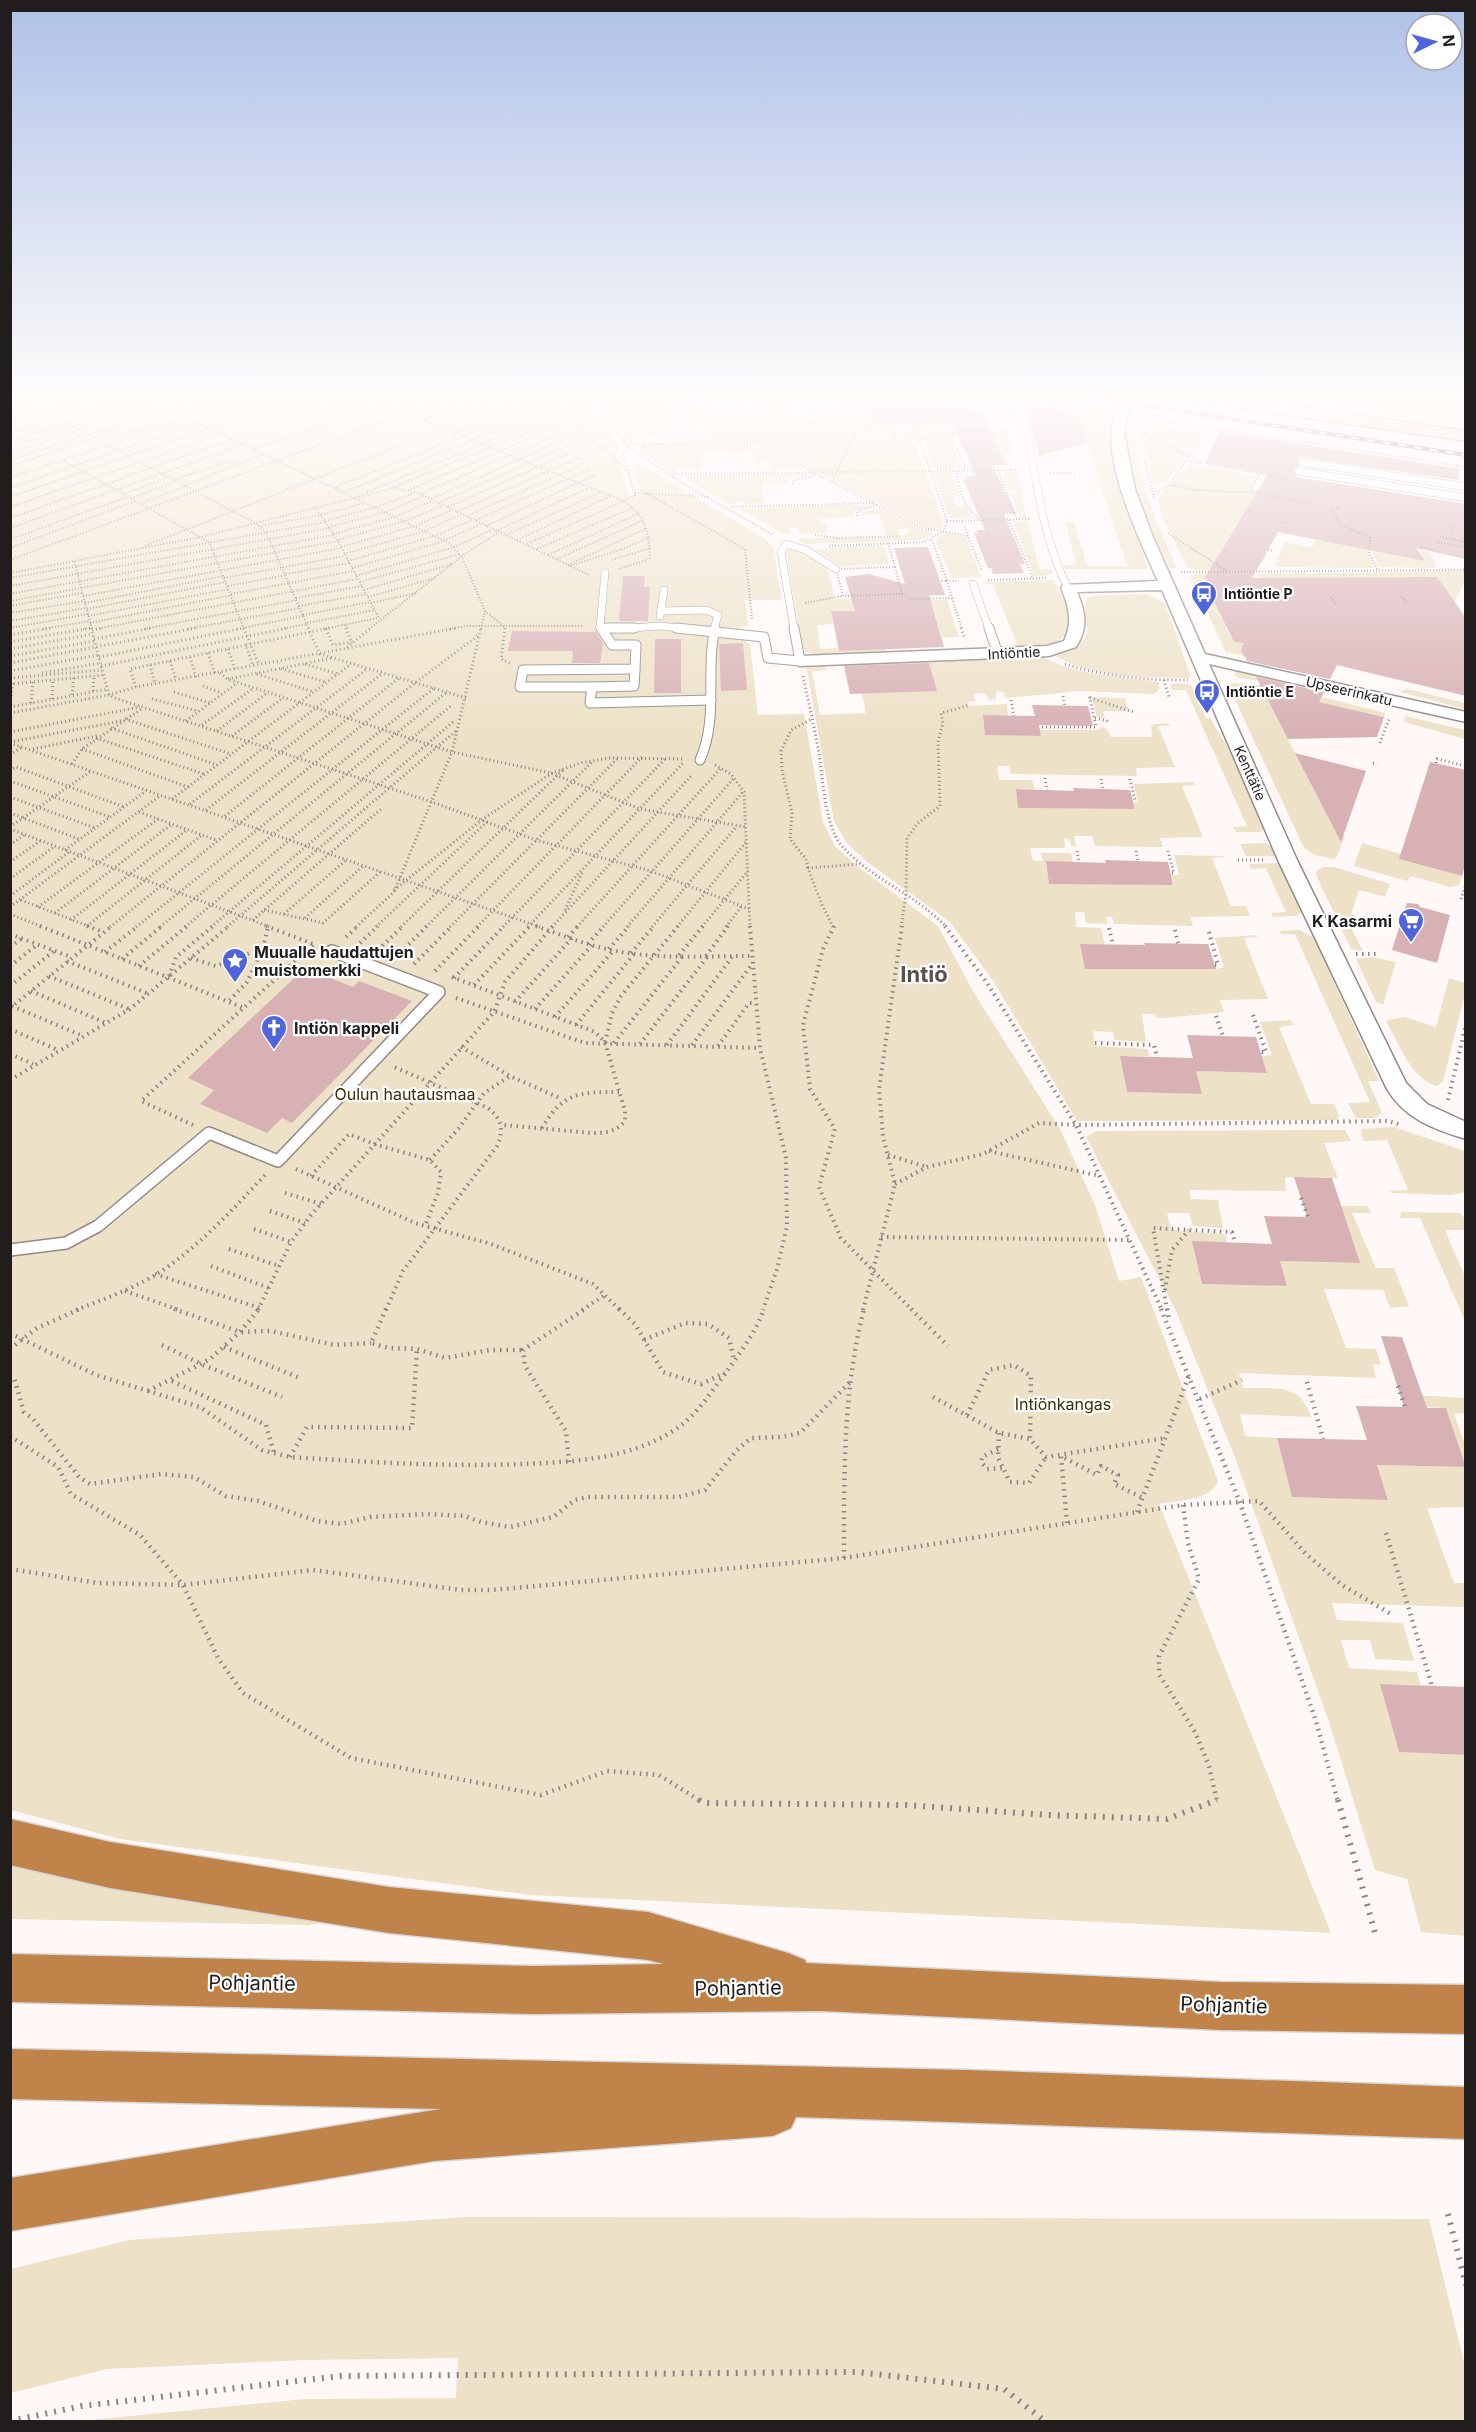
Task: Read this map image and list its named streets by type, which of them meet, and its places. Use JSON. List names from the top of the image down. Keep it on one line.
{"streets":{"highway":["Pohjantie"],"street":["Intiöntie","Upseerinkatu","Kenttätie"]},"crossings":[["Upseerinkatu","Kenttätie"]],"districts":["Intiö"],"parks":["Oulun hautausmaa","Intiönkangas"],"places":{"bus stop":["Intiöntie P","Intiöntie E"],"supermarket":["K Kasarmi"],"place":["Muualle haudattujen muistomerkki"],"church":["Intiön kappeli"]},"north":"right"}
